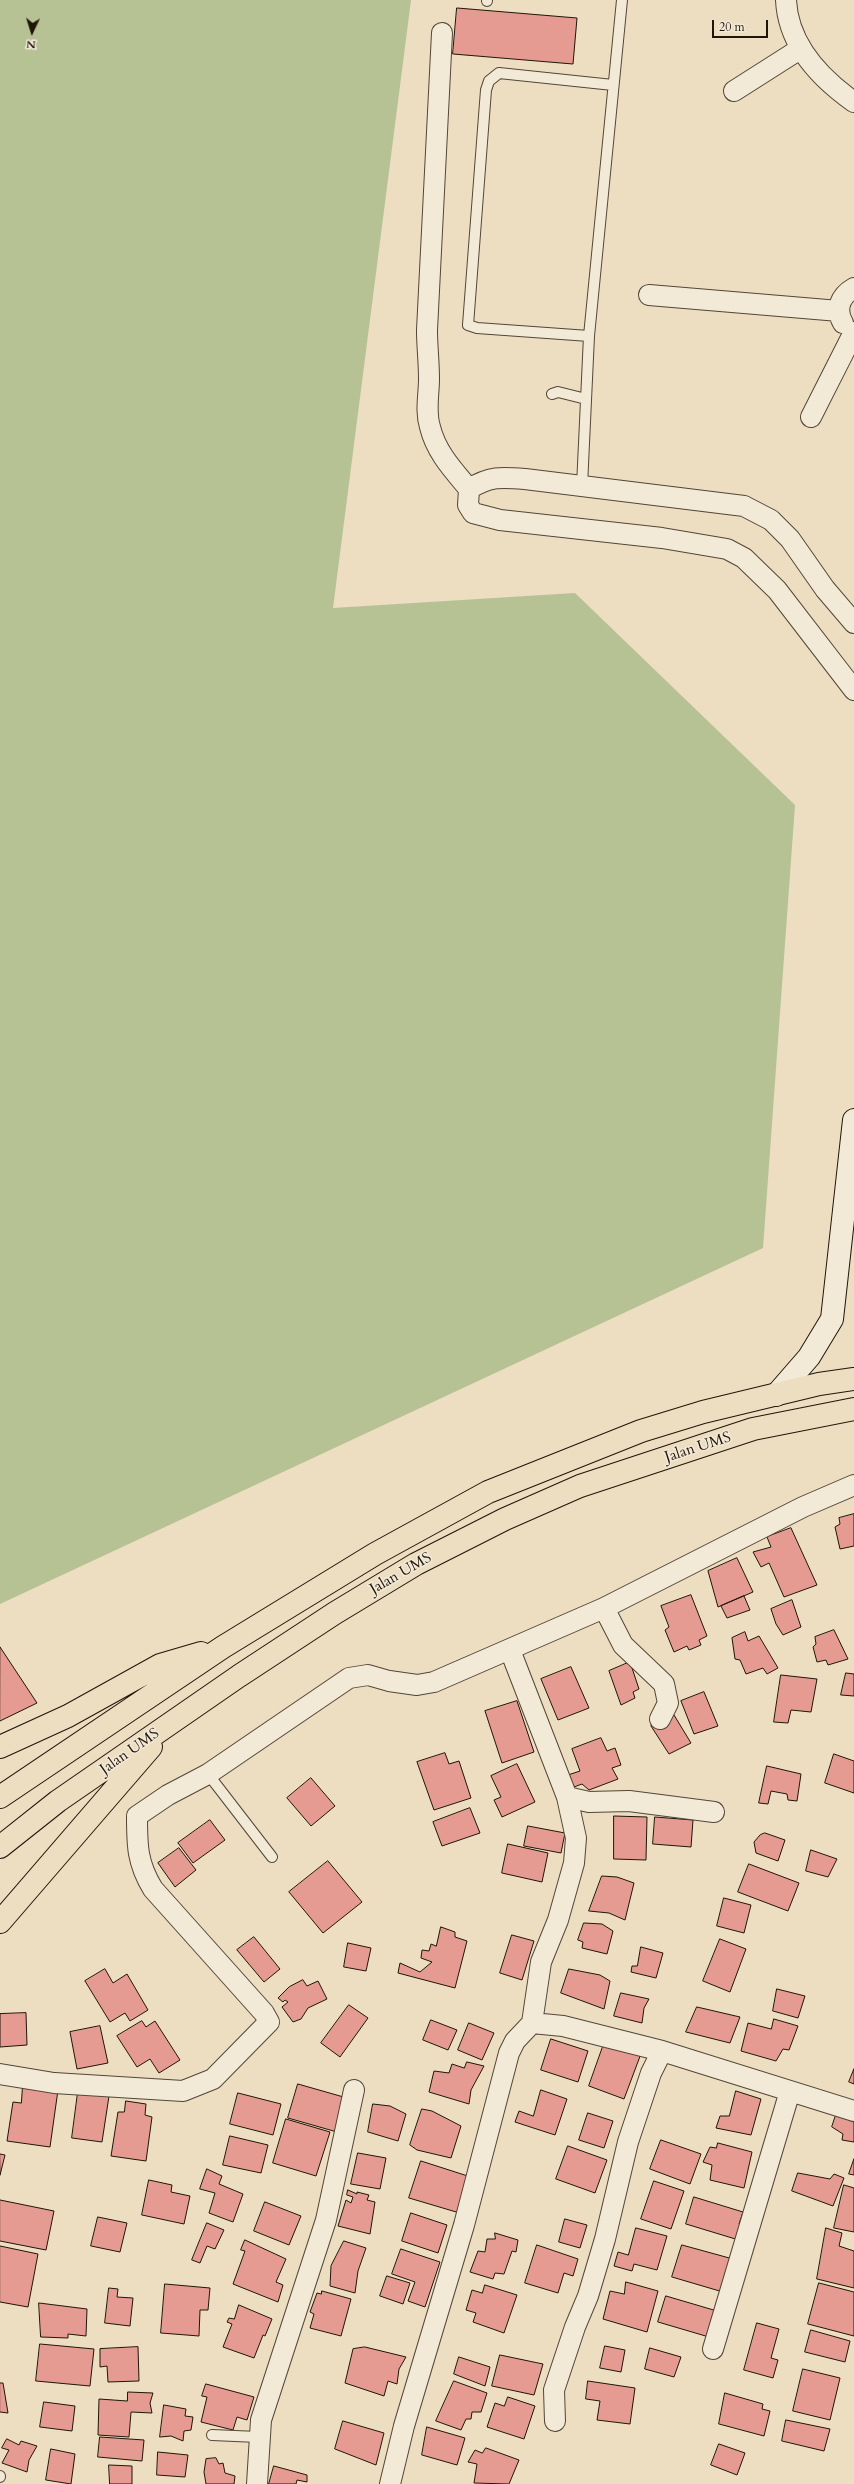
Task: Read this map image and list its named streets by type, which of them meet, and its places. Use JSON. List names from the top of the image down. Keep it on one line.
{"streets":{"highway":["Jalan UMS"]},"scale_bar":"20 m","north":"bottom"}
